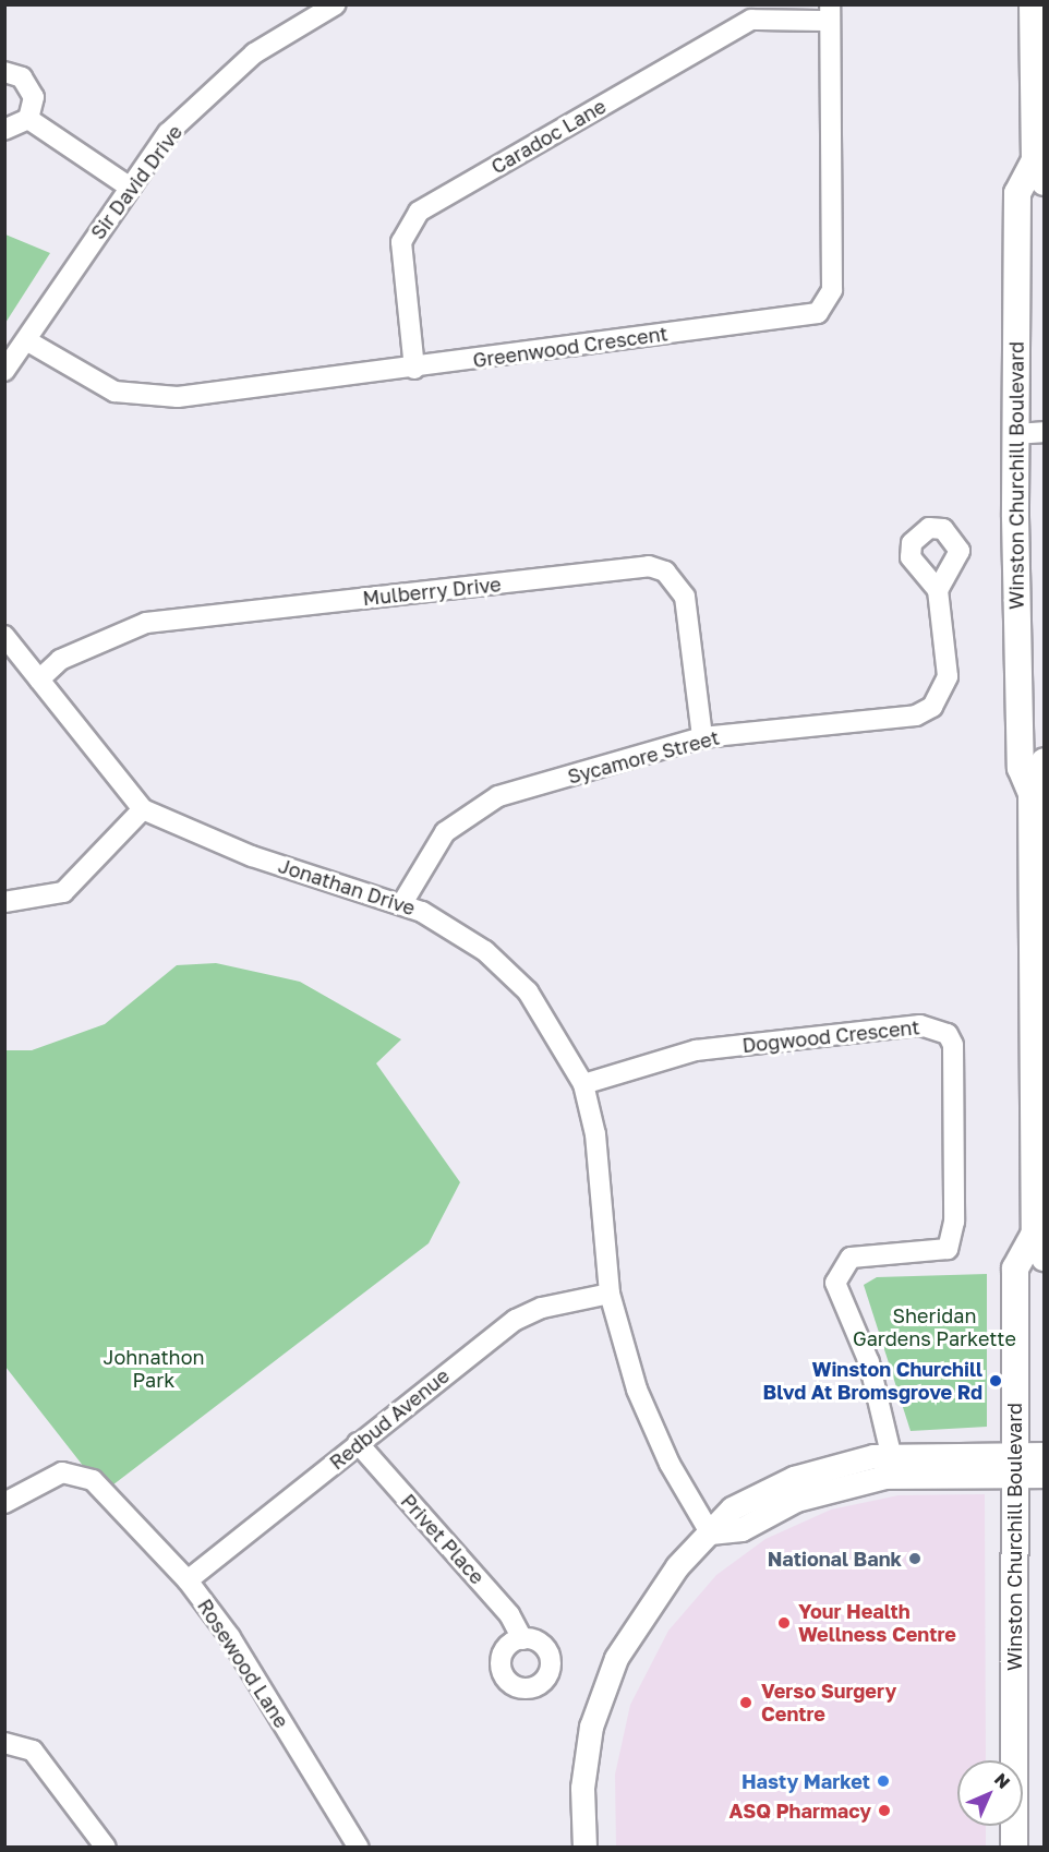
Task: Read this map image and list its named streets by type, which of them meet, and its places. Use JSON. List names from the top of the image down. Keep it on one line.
{"streets":{"main road":["Winston Churchill Boulevard"],"street":["Caradoc Lane","Sir David Drive","Greenwood Crescent","Mulberry Drive","Sycamore Street","Jonathan Drive","Dogwood Crescent","Redbud Avenue","Privet Place","Rosewood Lane"]},"crossings":[["Caradoc Lane","Greenwood Crescent"],["Sir David Drive","Greenwood Crescent"],["Mulberry Drive","Sycamore Street"],["Mulberry Drive","Jonathan Drive"],["Sycamore Street","Jonathan Drive"],["Jonathan Drive","Dogwood Crescent"],["Jonathan Drive","Redbud Avenue"],["Redbud Avenue","Privet Place"],["Redbud Avenue","Rosewood Lane"]],"parks":["Sheridan Gardens Parkette","Johnathon Park"],"places":["Winston Churchill Blvd At Bromsgrove Rd","National Bank","Your Health Wellness Centre","Verso Surgery Centre","Hasty Market","ASQ Pharmacy"],"north":"top right"}
